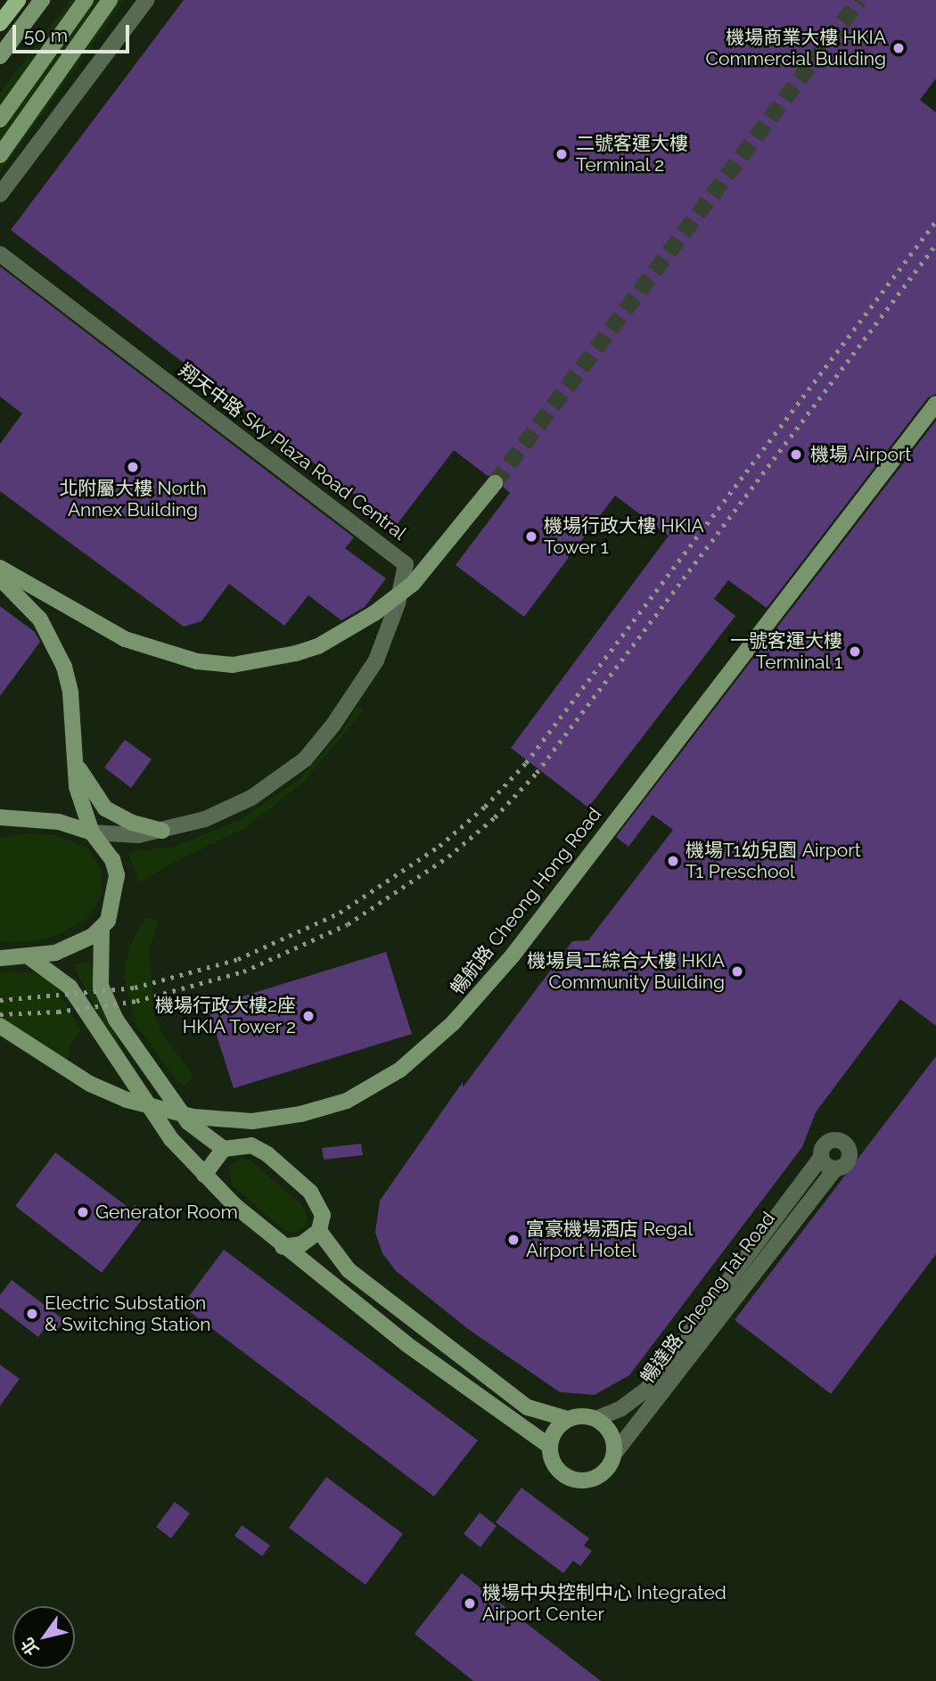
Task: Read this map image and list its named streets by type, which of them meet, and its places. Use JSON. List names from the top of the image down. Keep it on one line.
{"streets":{"street":["翔天中路 Sky Plaza Road Central","暢航路 Cheong Hong Road","暢達路 Cheong Tat Road"]},"places":["機場商業大樓 HKIA Commercial Building","二號客運大樓 Terminal 2","機場 Airport","北附屬大樓 North Annex Building","機場行政大樓 HKIA Tower 1","一號客運大樓 Terminal 1","機場T1幼兒園 Airport T1 Preschool","機場員工綜合大樓 HKIA Community Building","機場行政大樓2座 HKIA Tower 2","Generator Room","富豪機場酒店 Regal Airport Hotel","Electric Substation & Switching Station","機場中央控制中心 Integrated Airport Center"],"scale_bar":"50 m","north":"bottom left"}
